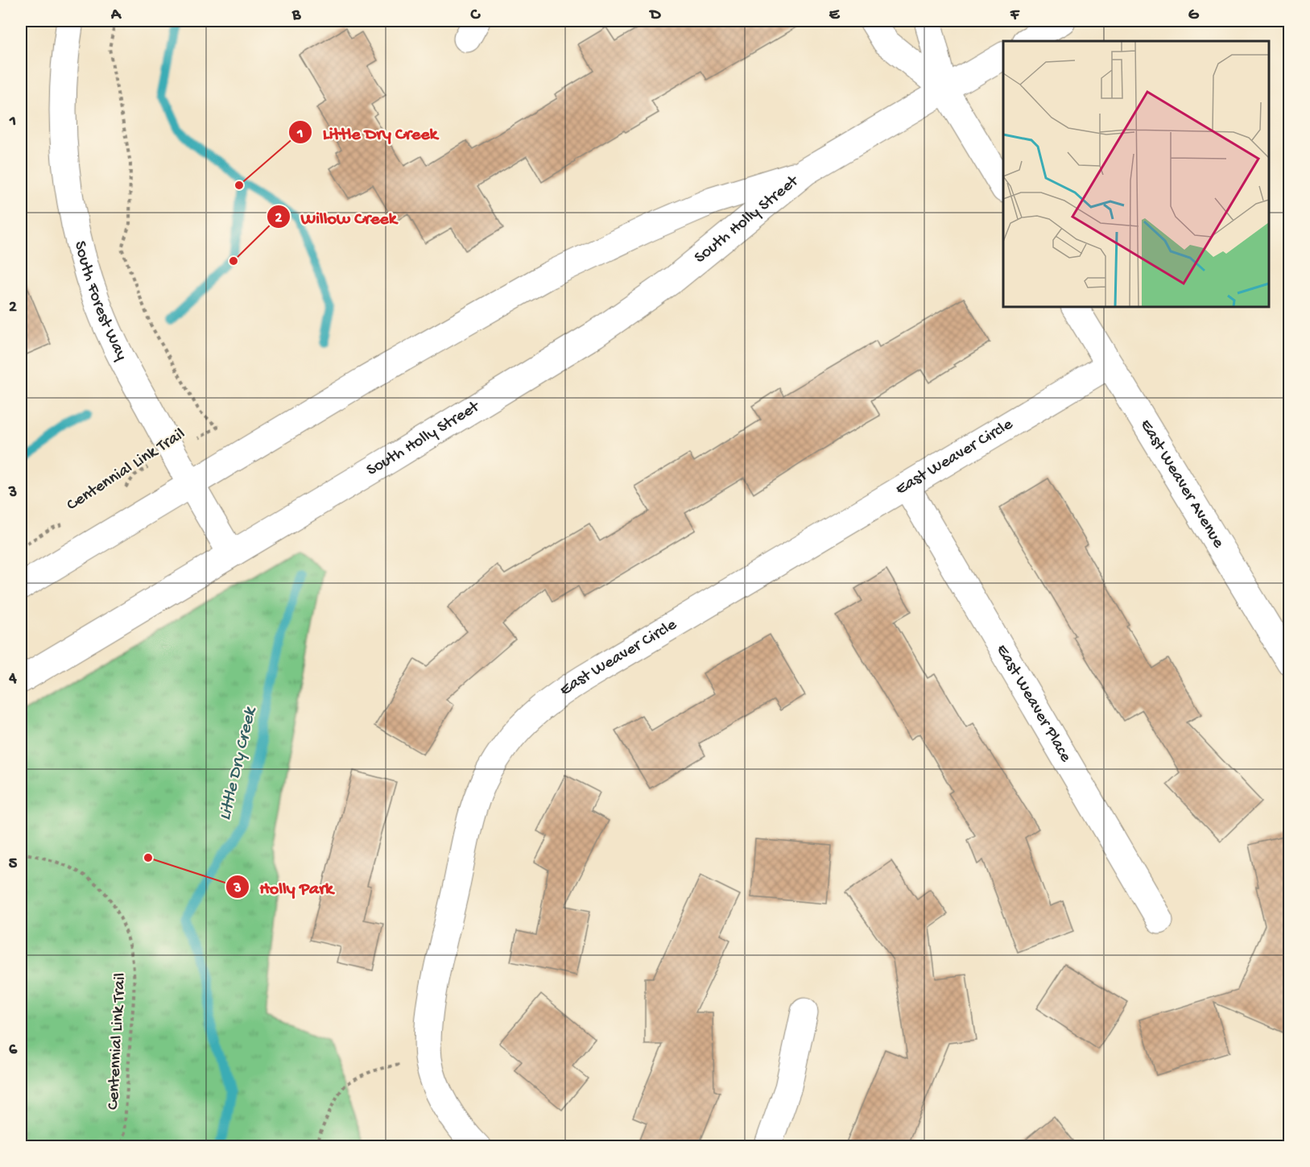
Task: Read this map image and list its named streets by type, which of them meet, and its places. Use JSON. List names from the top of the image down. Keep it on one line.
{"streets":{"street":["South Holly Street","South Forest Way","East Weaver Circle","East Weaver Avenue","East Weaver Place"],"path":["Centennial Link Trail"]},"crossings":[["South Holly Street","South Forest Way"],["South Forest Way","Centennial Link Trail"],["East Weaver Circle","East Weaver Avenue"],["East Weaver Circle","East Weaver Place"]],"water":["Little Dry Creek"],"places":["Little Dry Creek","Willow Creek","Holly Park"],"grid":{"columns":["A","B","C","D","E","F","G"],"rows":["1","2","3","4","5","6"]}}
